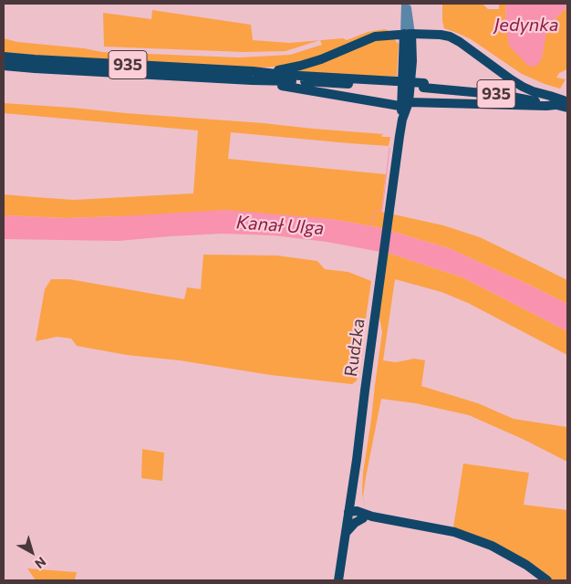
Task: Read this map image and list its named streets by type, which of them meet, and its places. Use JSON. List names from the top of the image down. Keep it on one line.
{"streets":{"main road":["935","Rudzka"]},"water":["Jedynka","Kanał Ulga"],"north":"bottom right"}
